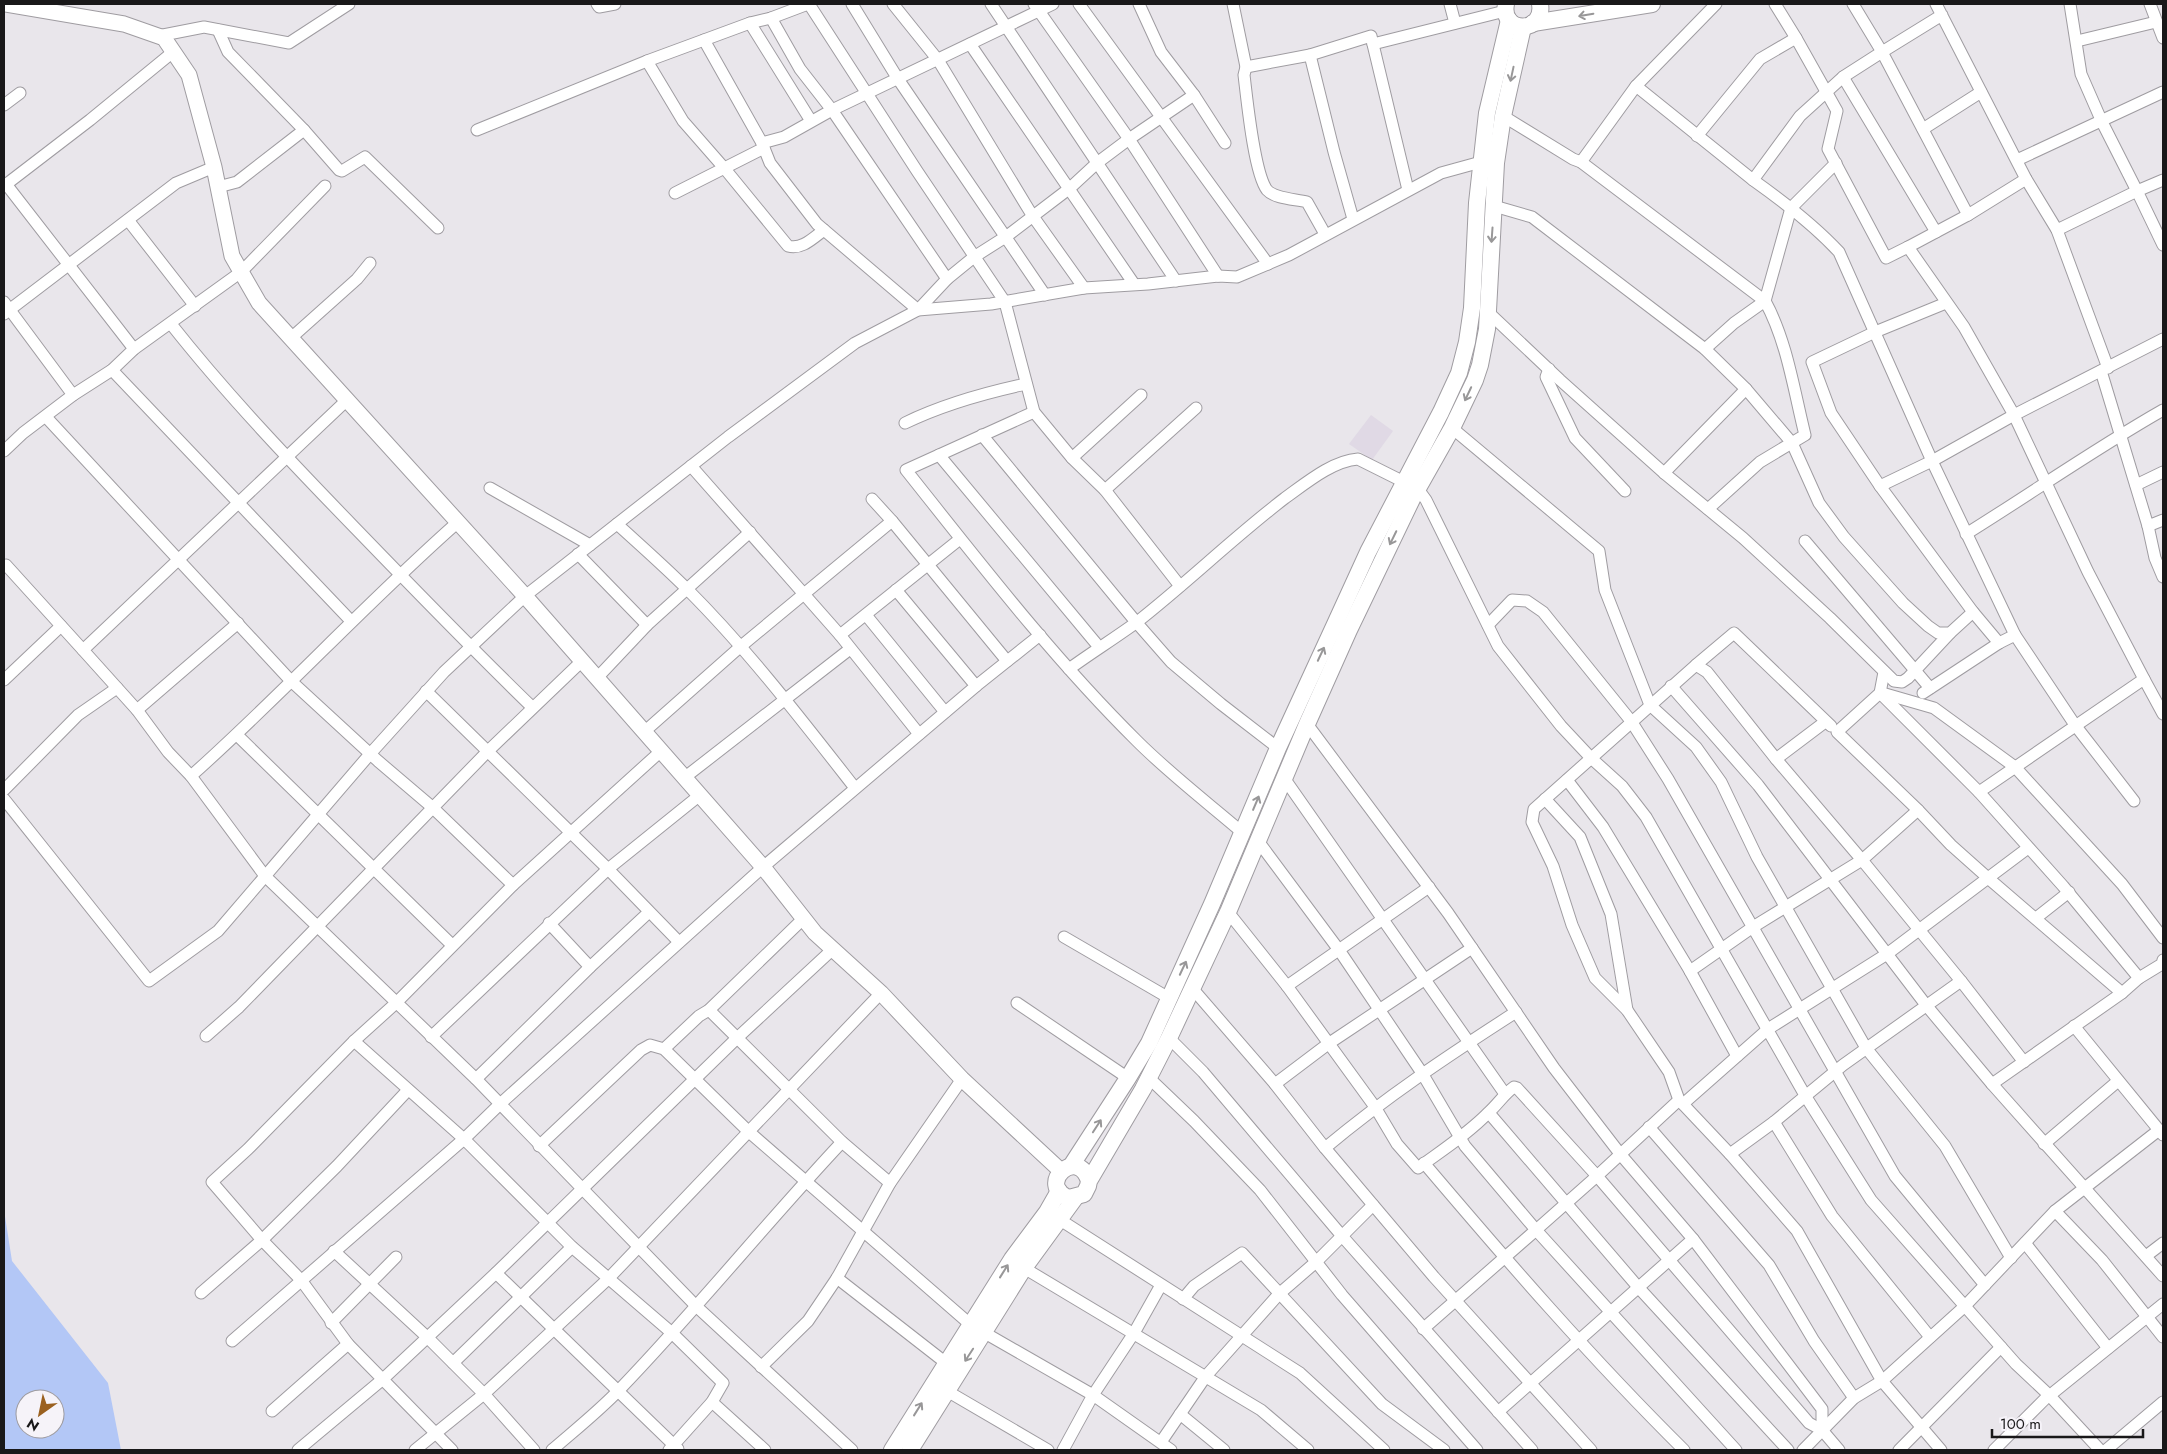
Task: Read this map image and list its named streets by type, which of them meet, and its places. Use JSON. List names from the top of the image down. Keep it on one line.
{"scale_bar":"100 m","north":"bottom left"}
